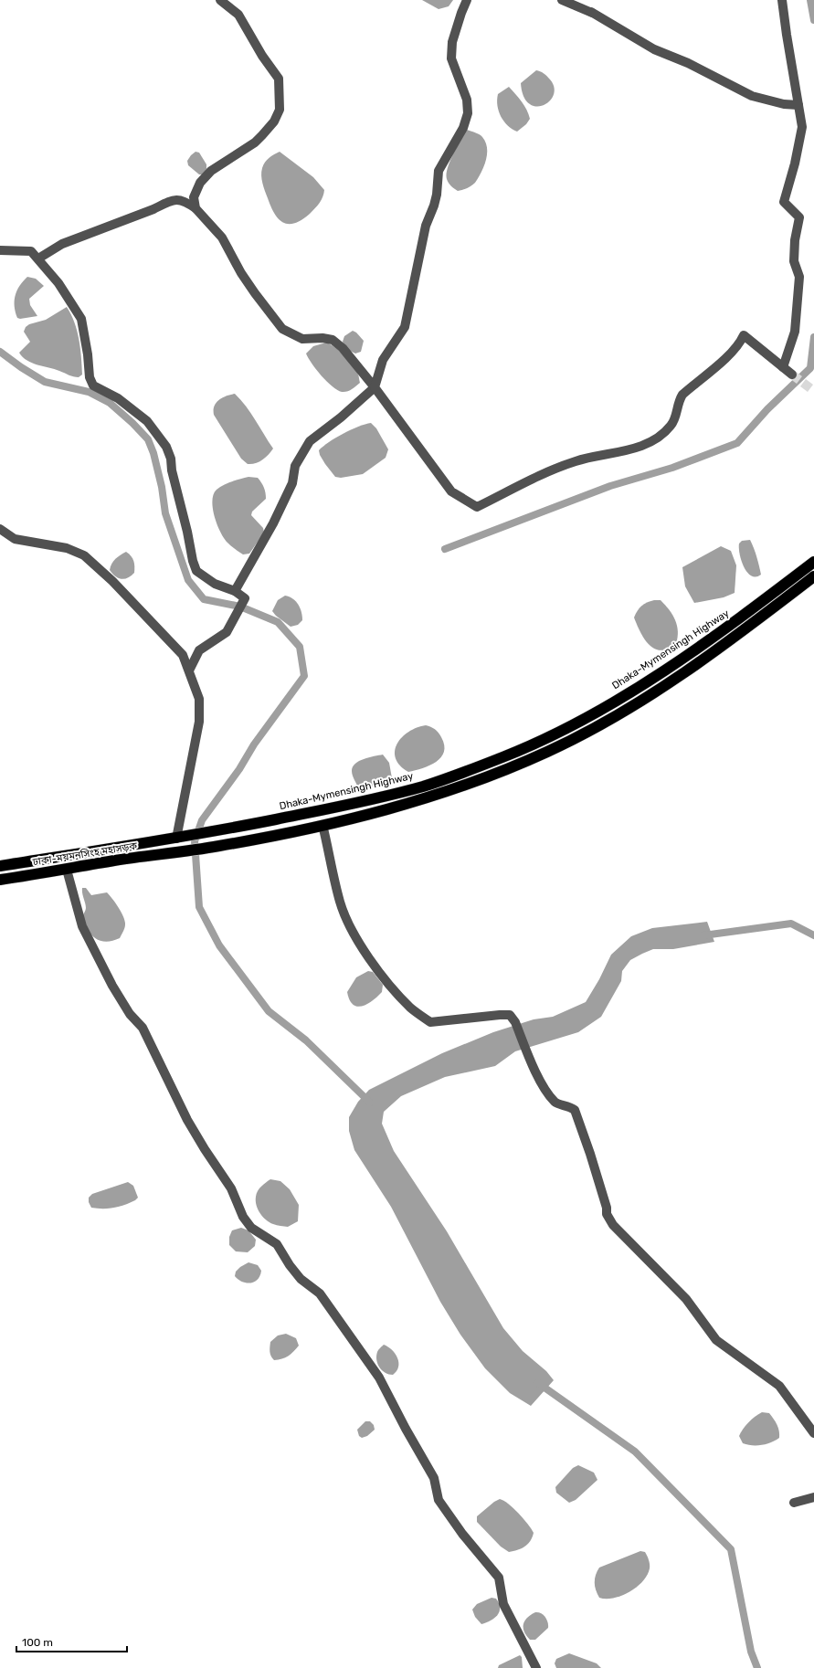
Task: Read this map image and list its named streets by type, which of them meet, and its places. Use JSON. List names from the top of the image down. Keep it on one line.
{"streets":{"highway":["Dhaka-Mymensingh Highway","ঢাকা-ময়মনসিংহ মহাসড়ক"]},"scale_bar":"100 m"}
